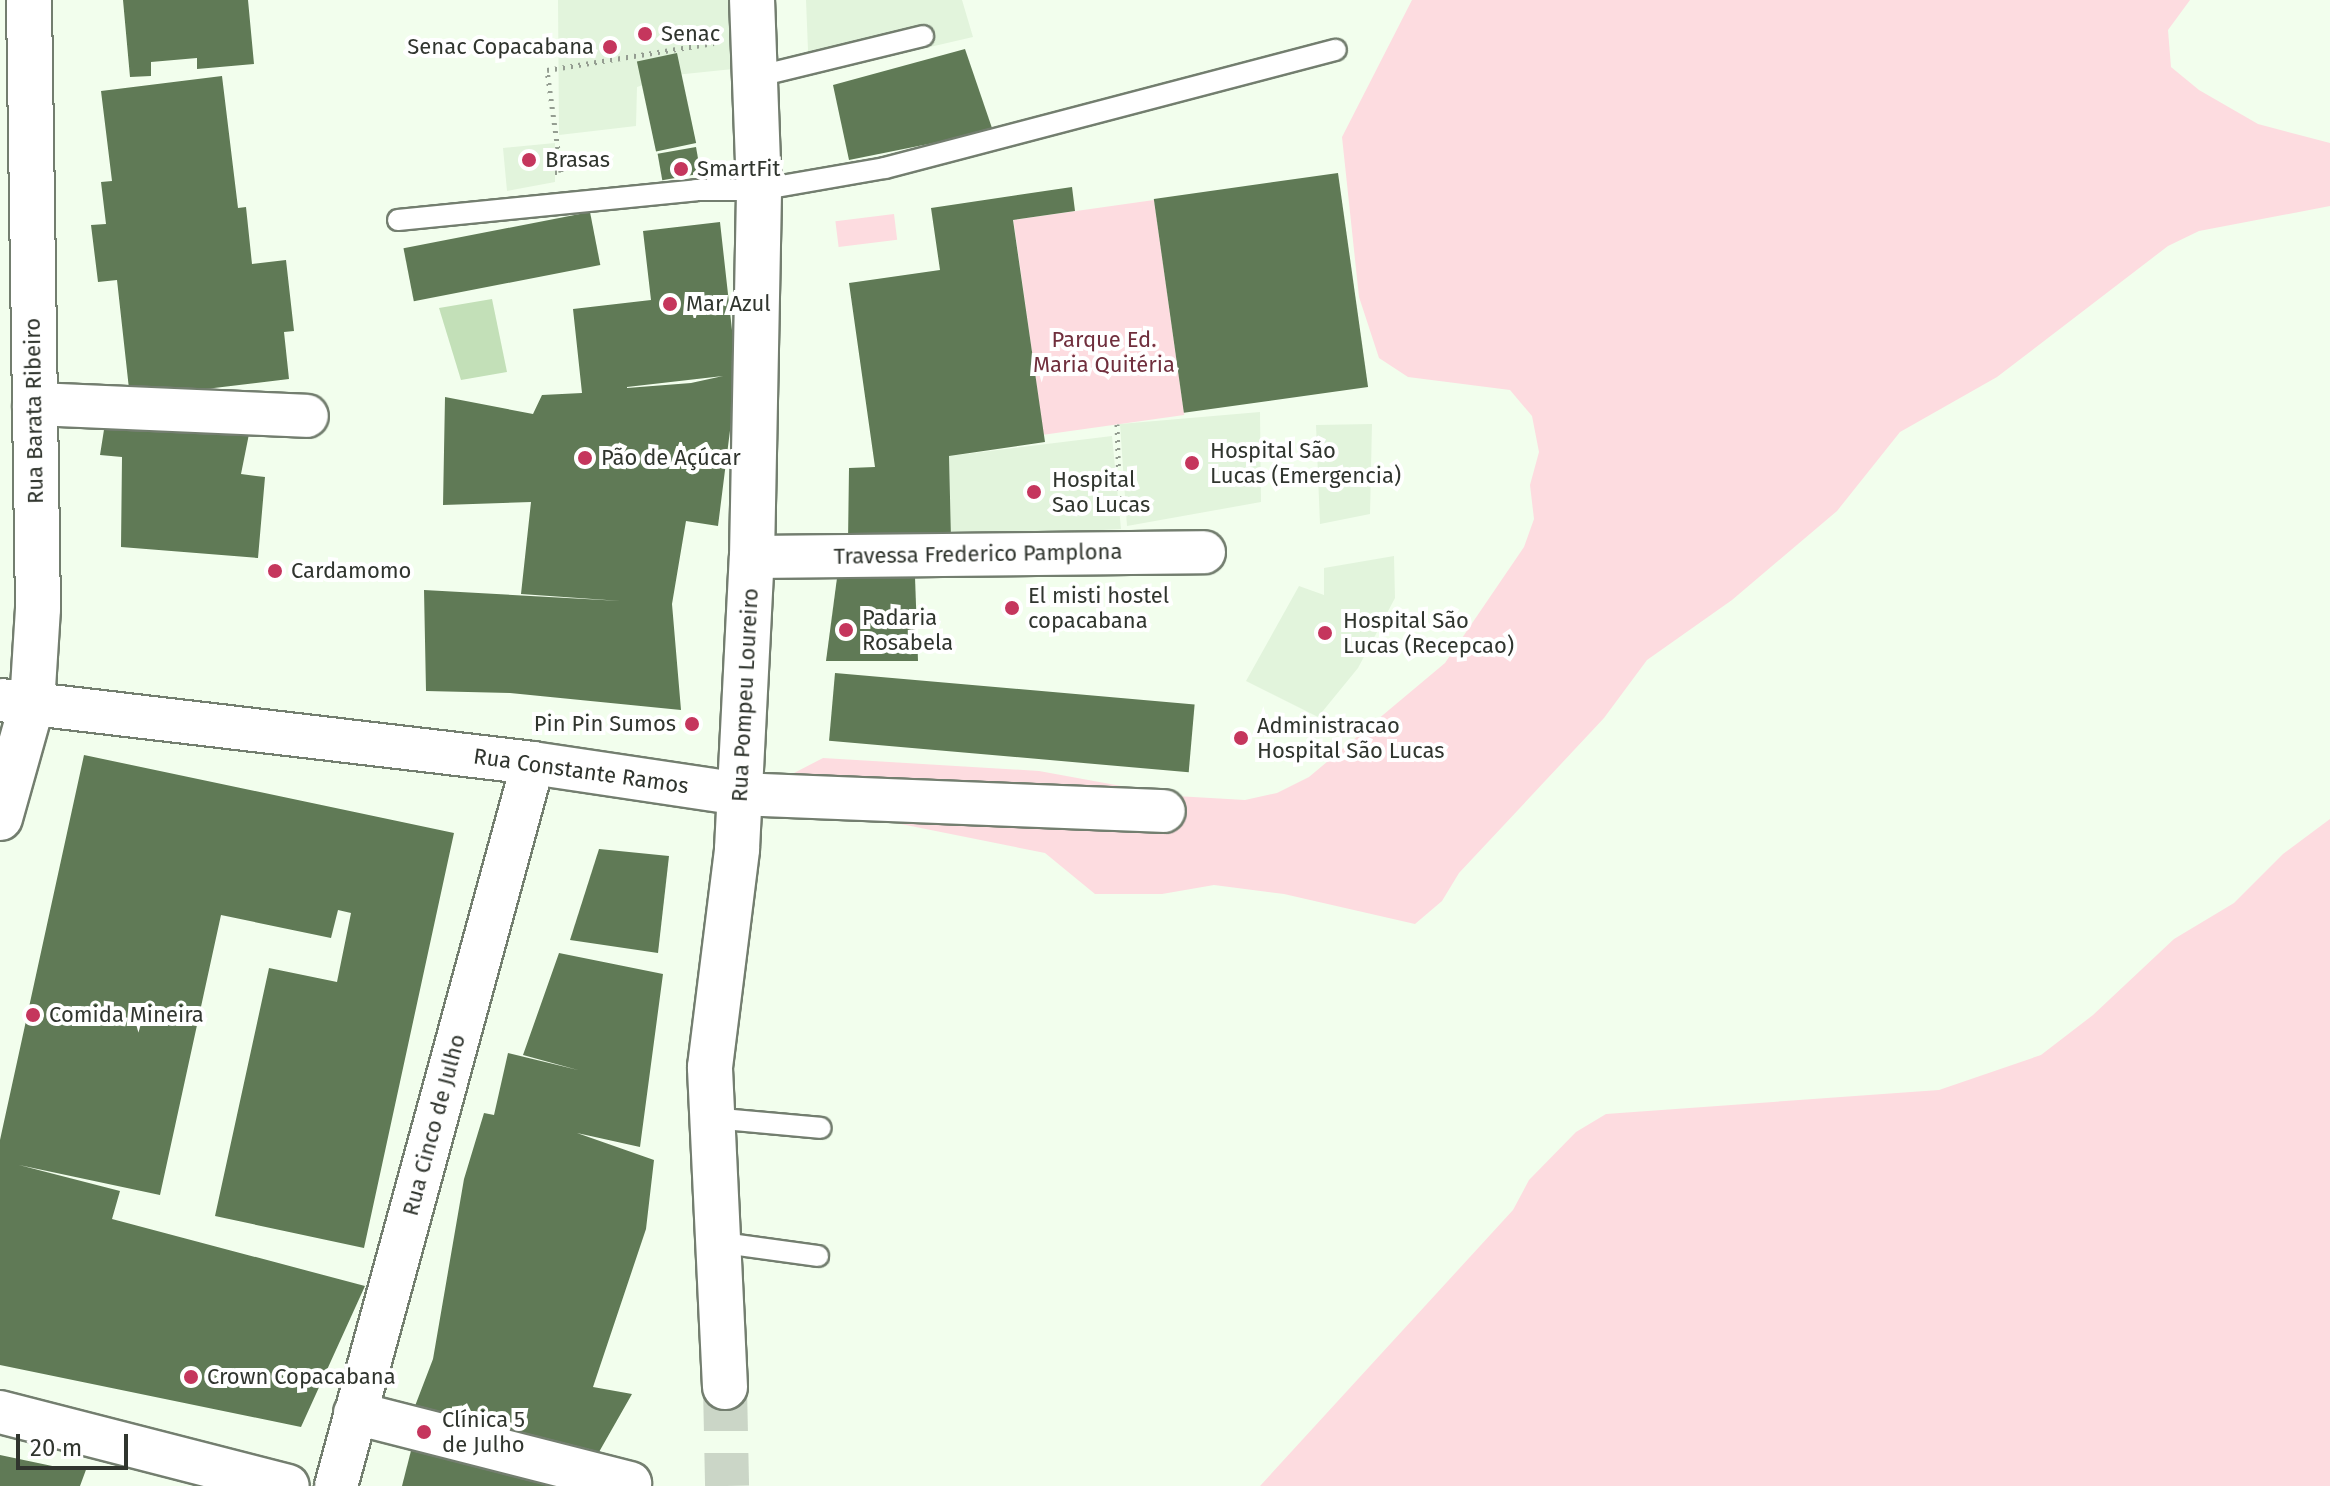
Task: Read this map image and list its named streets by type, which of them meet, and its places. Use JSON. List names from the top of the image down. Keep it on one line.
{"streets":{"street":["Rua Barata Ribeiro","Travessa Frederico Pamplona","Rua Pompeu Loureiro","Rua Constante Ramos","Rua Cinco de Julho"]},"crossings":[["Rua Barata Ribeiro","Rua Constante Ramos"],["Travessa Frederico Pamplona","Rua Pompeu Loureiro"],["Rua Pompeu Loureiro","Rua Constante Ramos"],["Rua Constante Ramos","Rua Cinco de Julho"]],"parks":["Parque Ed. Maria Quitéria"],"places":["Senac","Senac Copacabana","Brasas","SmartFit","Mar Azul","Pão de Açúcar","Hospital São Lucas (Emergencia)","Hospital Sao Lucas","Cardamomo","El misti hostel copacabana","Padaria Rosabela","Hospital São Lucas (Recepcao)","Pin Pin Sumos","Administracao Hospital São Lucas","Comida Mineira","Crown Copacabana","Clínica 5 de Julho"],"scale_bar":"20 m"}
